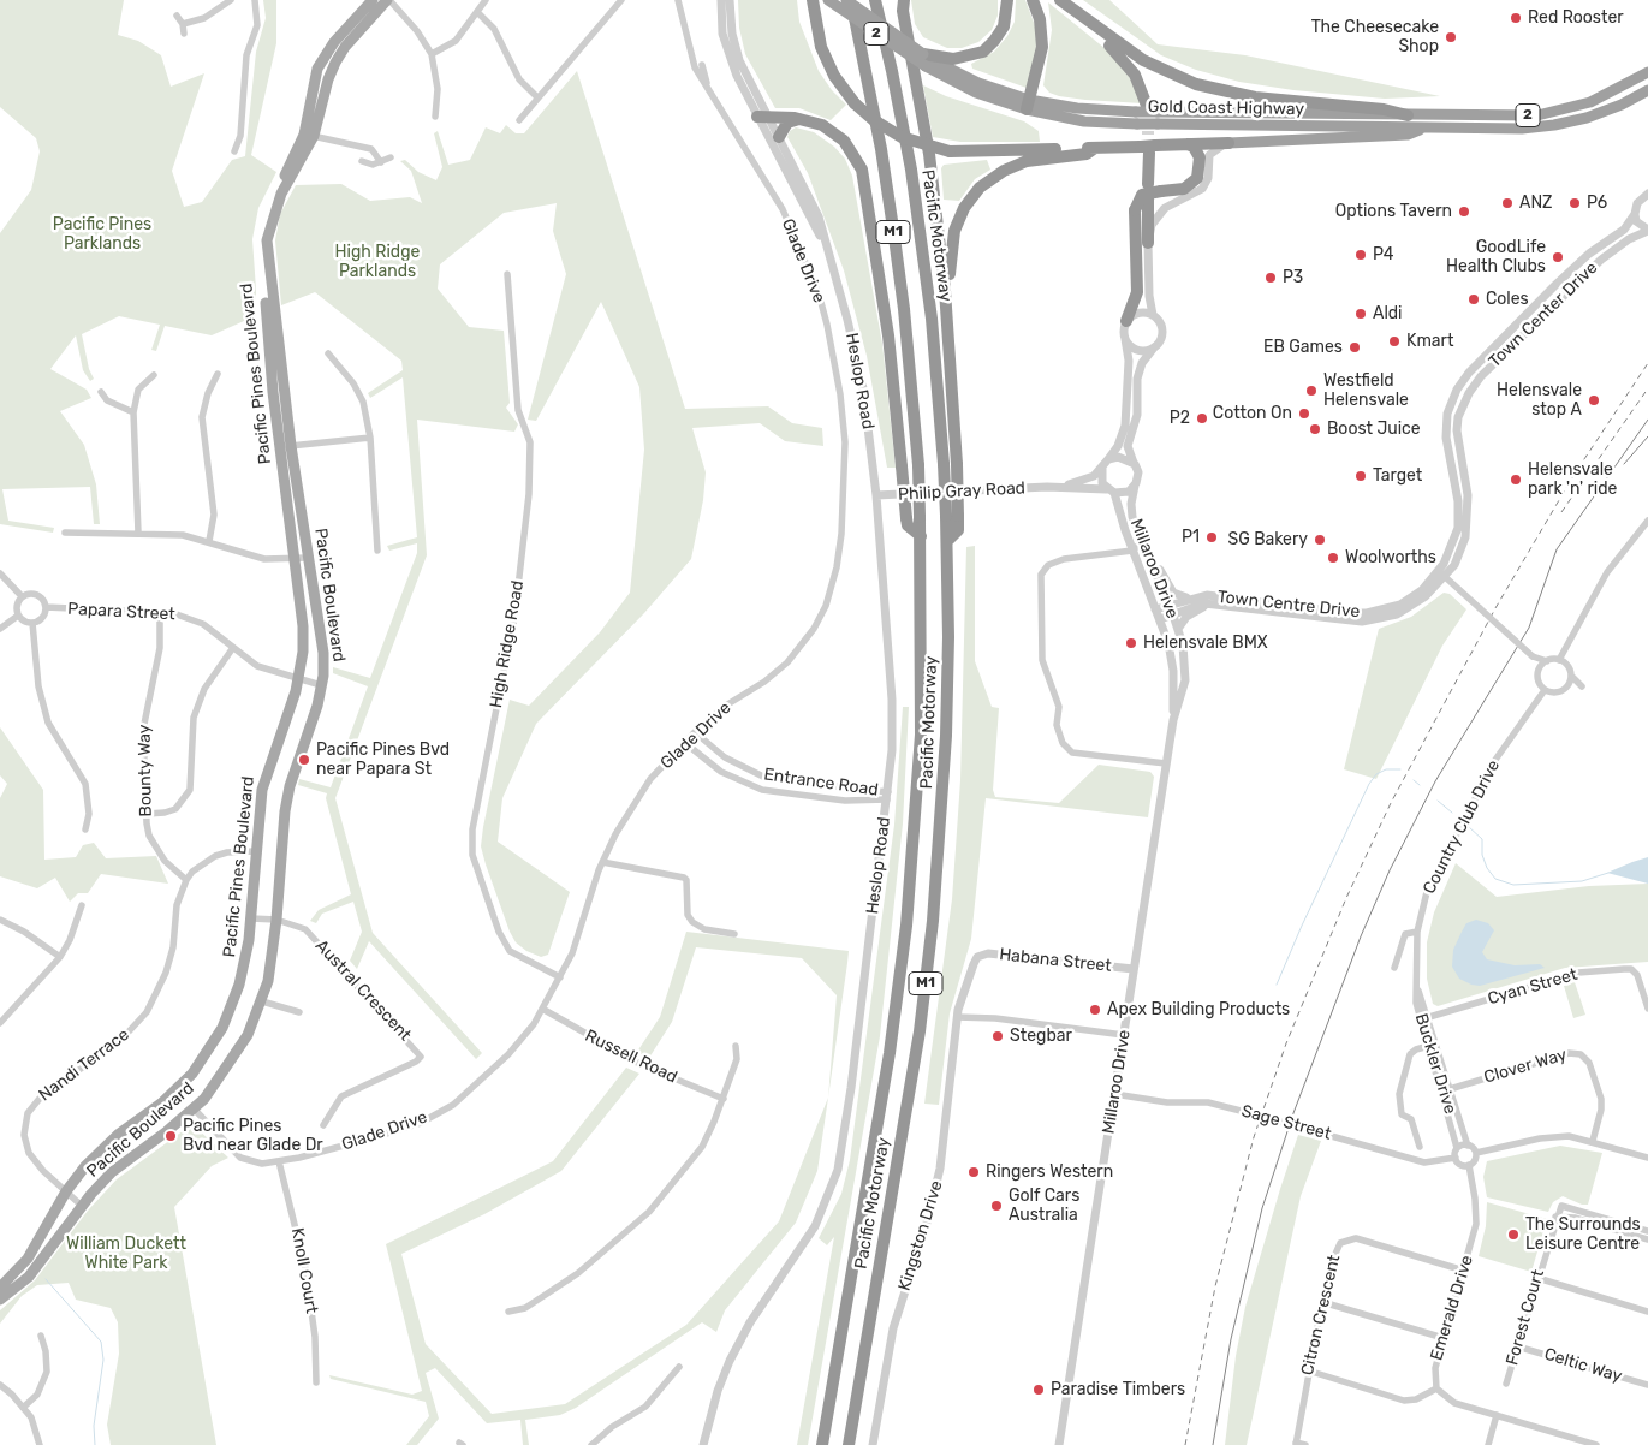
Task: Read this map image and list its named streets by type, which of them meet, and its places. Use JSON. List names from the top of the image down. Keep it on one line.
{"streets":{"highway":["2","Gold Coast Highway","M1","Pacific Motorway"],"main road":["Pacific Pines Boulevard","Pacific Boulevard"],"street":["Glade Drive","Town Center Drive","Heslop Road","Philip Gray Road","Millaroo Drive","Town Centre Drive","Papara Street","High Ridge Road","Bounty Way","Entrance Road","Country Club Drive","Habana Street","Cyan Street","Austral Crescent","Russell Road","Buckler Drive","Nandi Terrace","Clover Way","Sage Street","Kingston Drive","Knoll Court","Emerald Drive","Citron Crescent","Forest Court","Celtic Way"]},"crossings":[["Glade Drive","Pacific Boulevard"],["Glade Drive","High Ridge Road"],["Glade Drive","Entrance Road"],["Glade Drive","Russell Road"],["Glade Drive","Knoll Court"],["Town Center Drive","Town Centre Drive"],["Pacific Pines Boulevard","Pacific Boulevard"],["Pacific Pines Boulevard","Papara Street"],["Pacific Pines Boulevard","Austral Crescent"],["Pacific Pines Boulevard","Nandi Terrace"],["Heslop Road","Philip Gray Road"],["Heslop Road","Entrance Road"],["Philip Gray Road","Millaroo Drive"],["Millaroo Drive","Town Centre Drive"],["Millaroo Drive","Habana Street"],["Millaroo Drive","Sage Street"],["Pacific Boulevard","Papara Street"],["Pacific Boulevard","Austral Crescent"],["Pacific Boulevard","Nandi Terrace"],["Papara Street","Bounty Way"],["Bounty Way","Nandi Terrace"],["Country Club Drive","Buckler Drive"],["Habana Street","Kingston Drive"],["Cyan Street","Buckler Drive"],["Buckler Drive","Clover Way"],["Buckler Drive","Sage Street"],["Buckler Drive","Emerald Drive"],["Sage Street","Emerald Drive"],["Emerald Drive","Citron Crescent"],["Forest Court","Celtic Way"]],"parks":["Pacific Pines Parklands","High Ridge Parklands","William Duckett White Park"],"places":["Red Rooster","The Cheesecake Shop","ANZ","P6","Options Tavern","P4","GoodLife Health Clubs","P3","Coles","Aldi","Kmart","EB Games","Westfield Helensvale","Helensvale stop A","Cotton On","P2","Boost Juice","Target","Helensvale park 'n' ride","P1","SG Bakery","Woolworths","Helensvale BMX","Pacific Pines Bvd near Papara St","Apex Building Products","Stegbar","Pacific Pines Bvd near Glade Dr","Ringers Western","Golf Cars Australia","The Surrounds Leisure Centre","Paradise Timbers"]}
